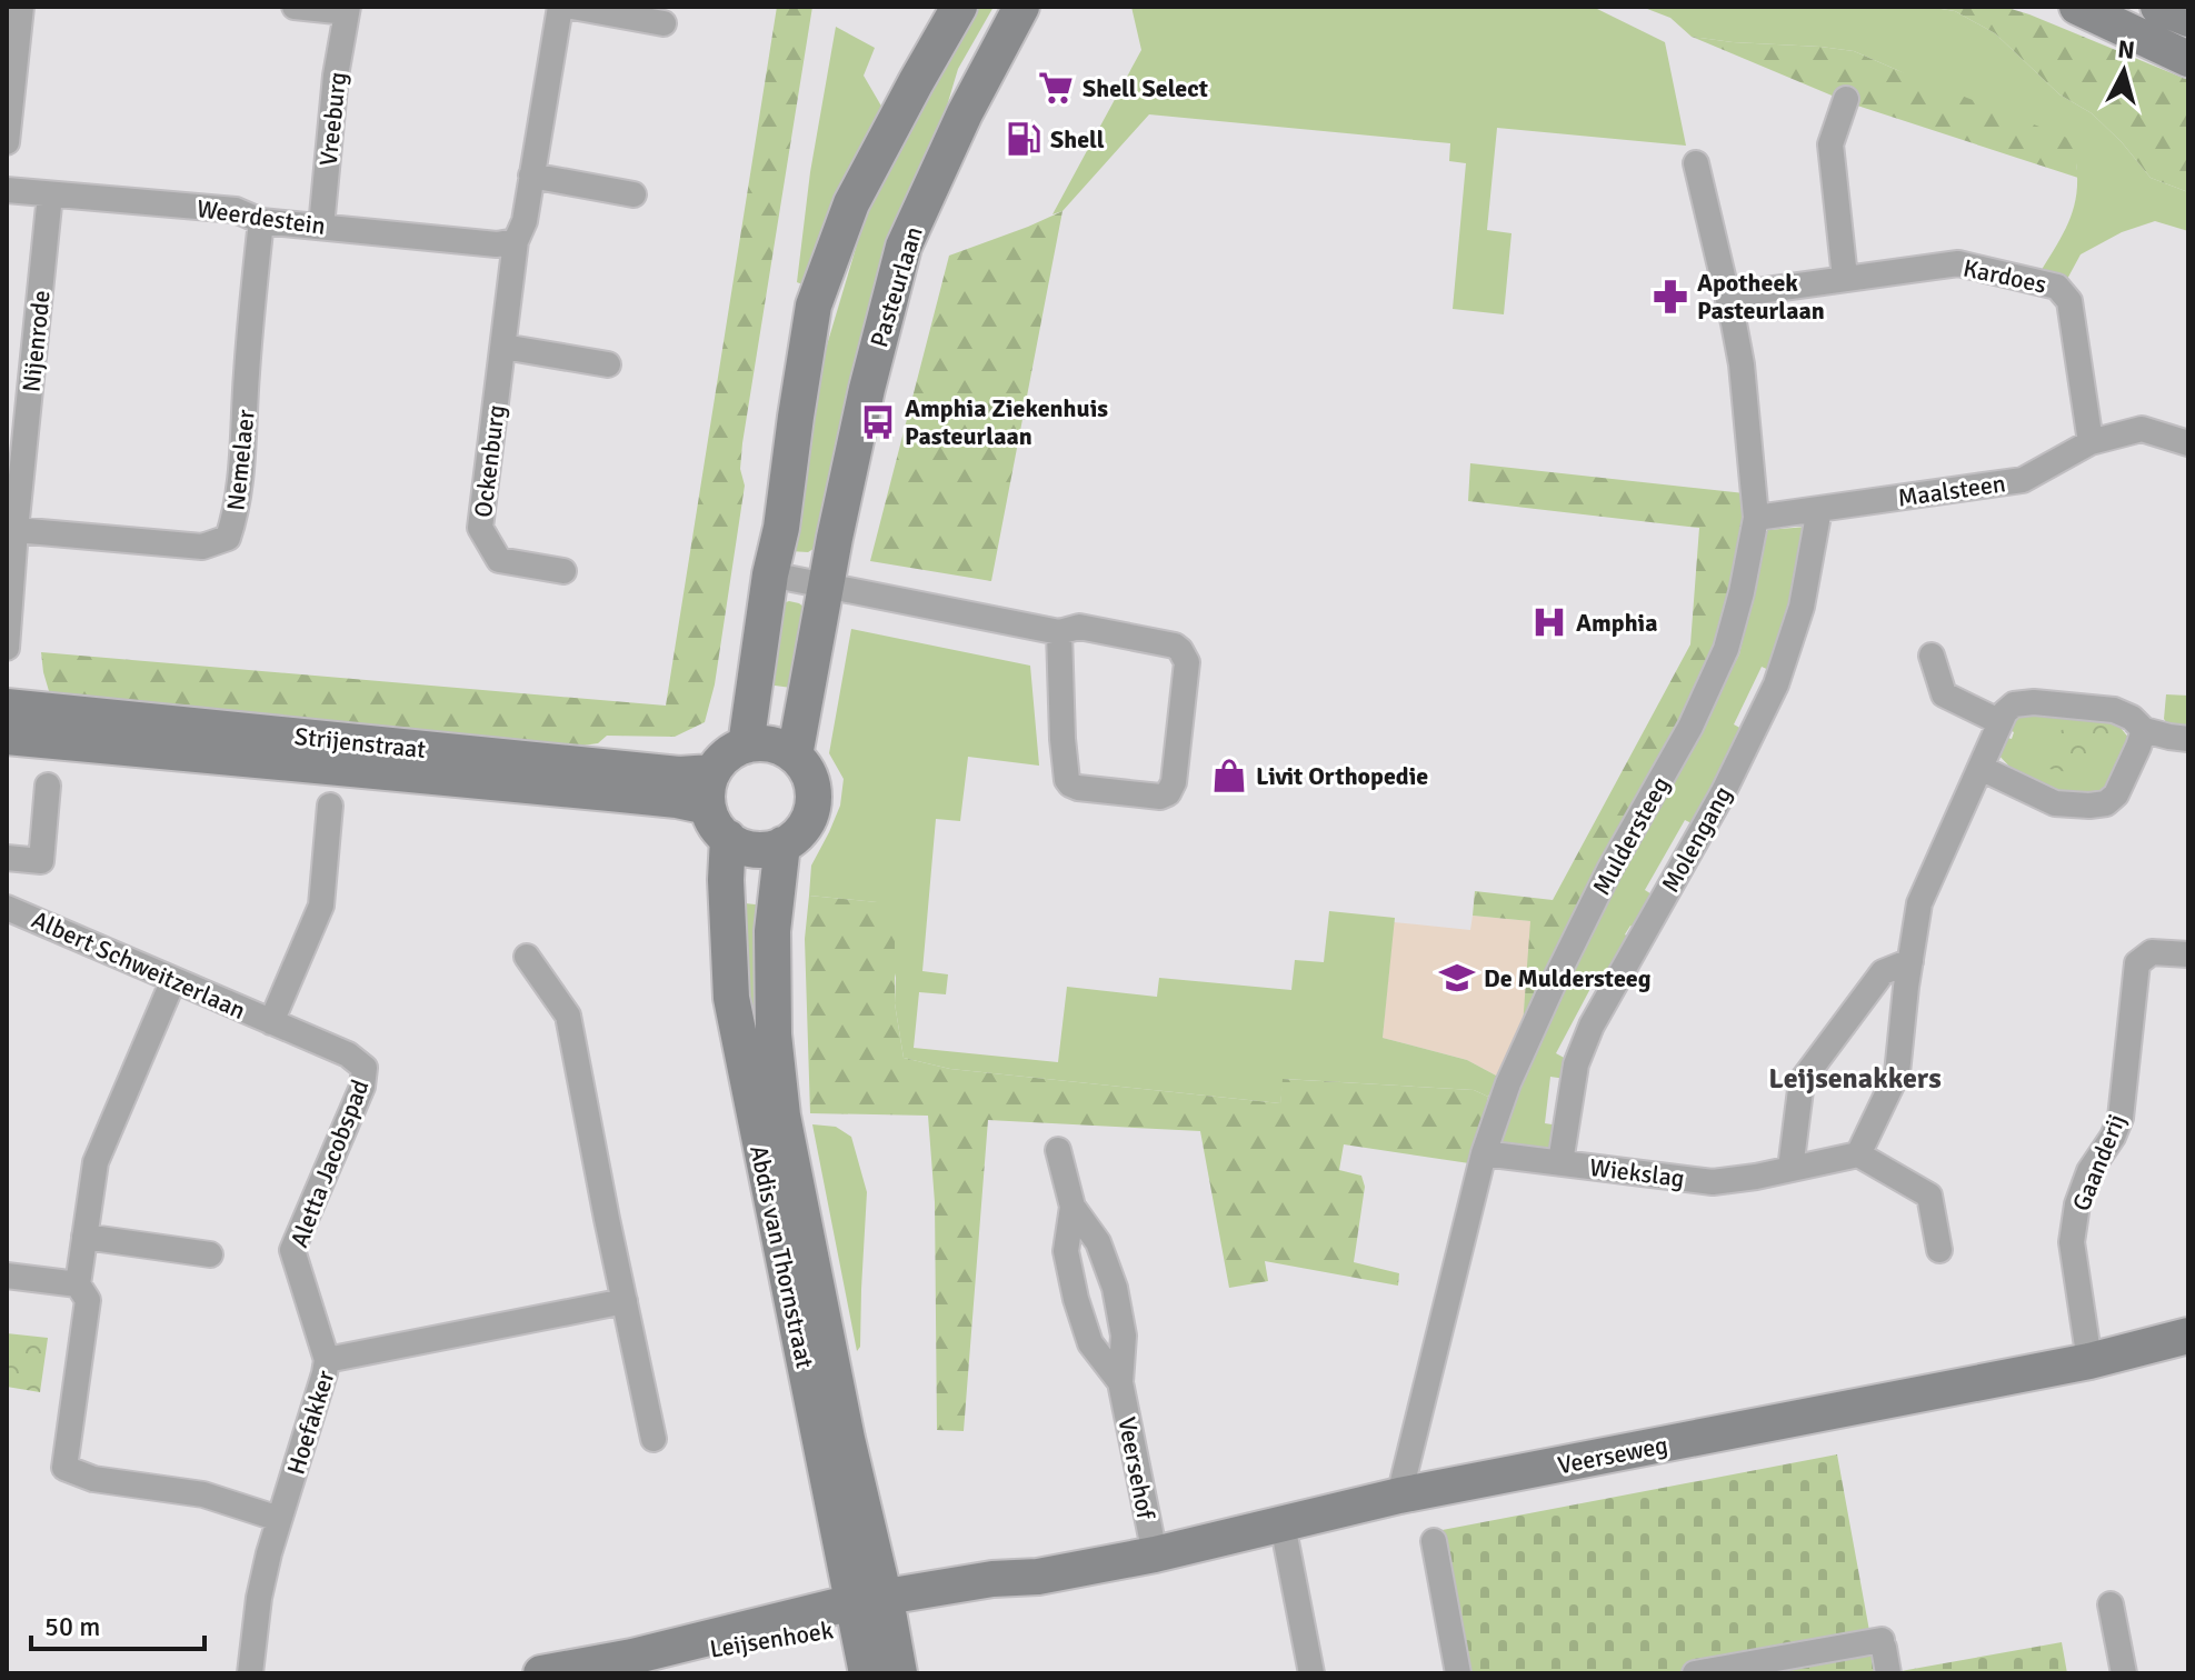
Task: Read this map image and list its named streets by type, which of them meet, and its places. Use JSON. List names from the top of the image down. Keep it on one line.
{"streets":{"main road":["Pasteurlaan","Strijenstraat","Abdis van Thornstraat","Veerseweg","Leijsenhoek"],"street":["Vreeburg","Weerdestein","Kardoes","Nijenrode","Nemelaer","Ockenburg","Maalsteen","Muldersteeg","Molengang","Albert Schweitzerlaan","Gaanderij","Aletta Jacobspad","Wiekslag","Hoefakker","Veersehof"]},"crossings":[["Vreeburg","Weerdestein"],["Weerdestein","Nijenrode"],["Weerdestein","Nemelaer"],["Weerdestein","Ockenburg"],["Kardoes","Maalsteen"],["Kardoes","Muldersteeg"],["Pasteurlaan","Strijenstraat"],["Pasteurlaan","Abdis van Thornstraat"],["Nijenrode","Nemelaer"],["Maalsteen","Muldersteeg"],["Maalsteen","Molengang"],["Strijenstraat","Abdis van Thornstraat"],["Muldersteeg","Wiekslag"],["Muldersteeg","Veerseweg"],["Molengang","Wiekslag"],["Albert Schweitzerlaan","Aletta Jacobspad"],["Gaanderij","Veerseweg"],["Aletta Jacobspad","Hoefakker"],["Abdis van Thornstraat","Veerseweg"],["Abdis van Thornstraat","Leijsenhoek"],["Veerseweg","Veersehof"],["Veerseweg","Leijsenhoek"]],"districts":["Leijsenakkers"],"places":{"supermarket":["Shell Select"],"fuel station":["Shell"],"pharmacy":["Apotheek Pasteurlaan"],"bus stop":["Amphia Ziekenhuis Pasteurlaan"],"hospital":["Amphia"],"shop":["Livit Orthopedie"],"school or university":["De Muldersteeg"]},"scale_bar":"50 m","north":"top"}
